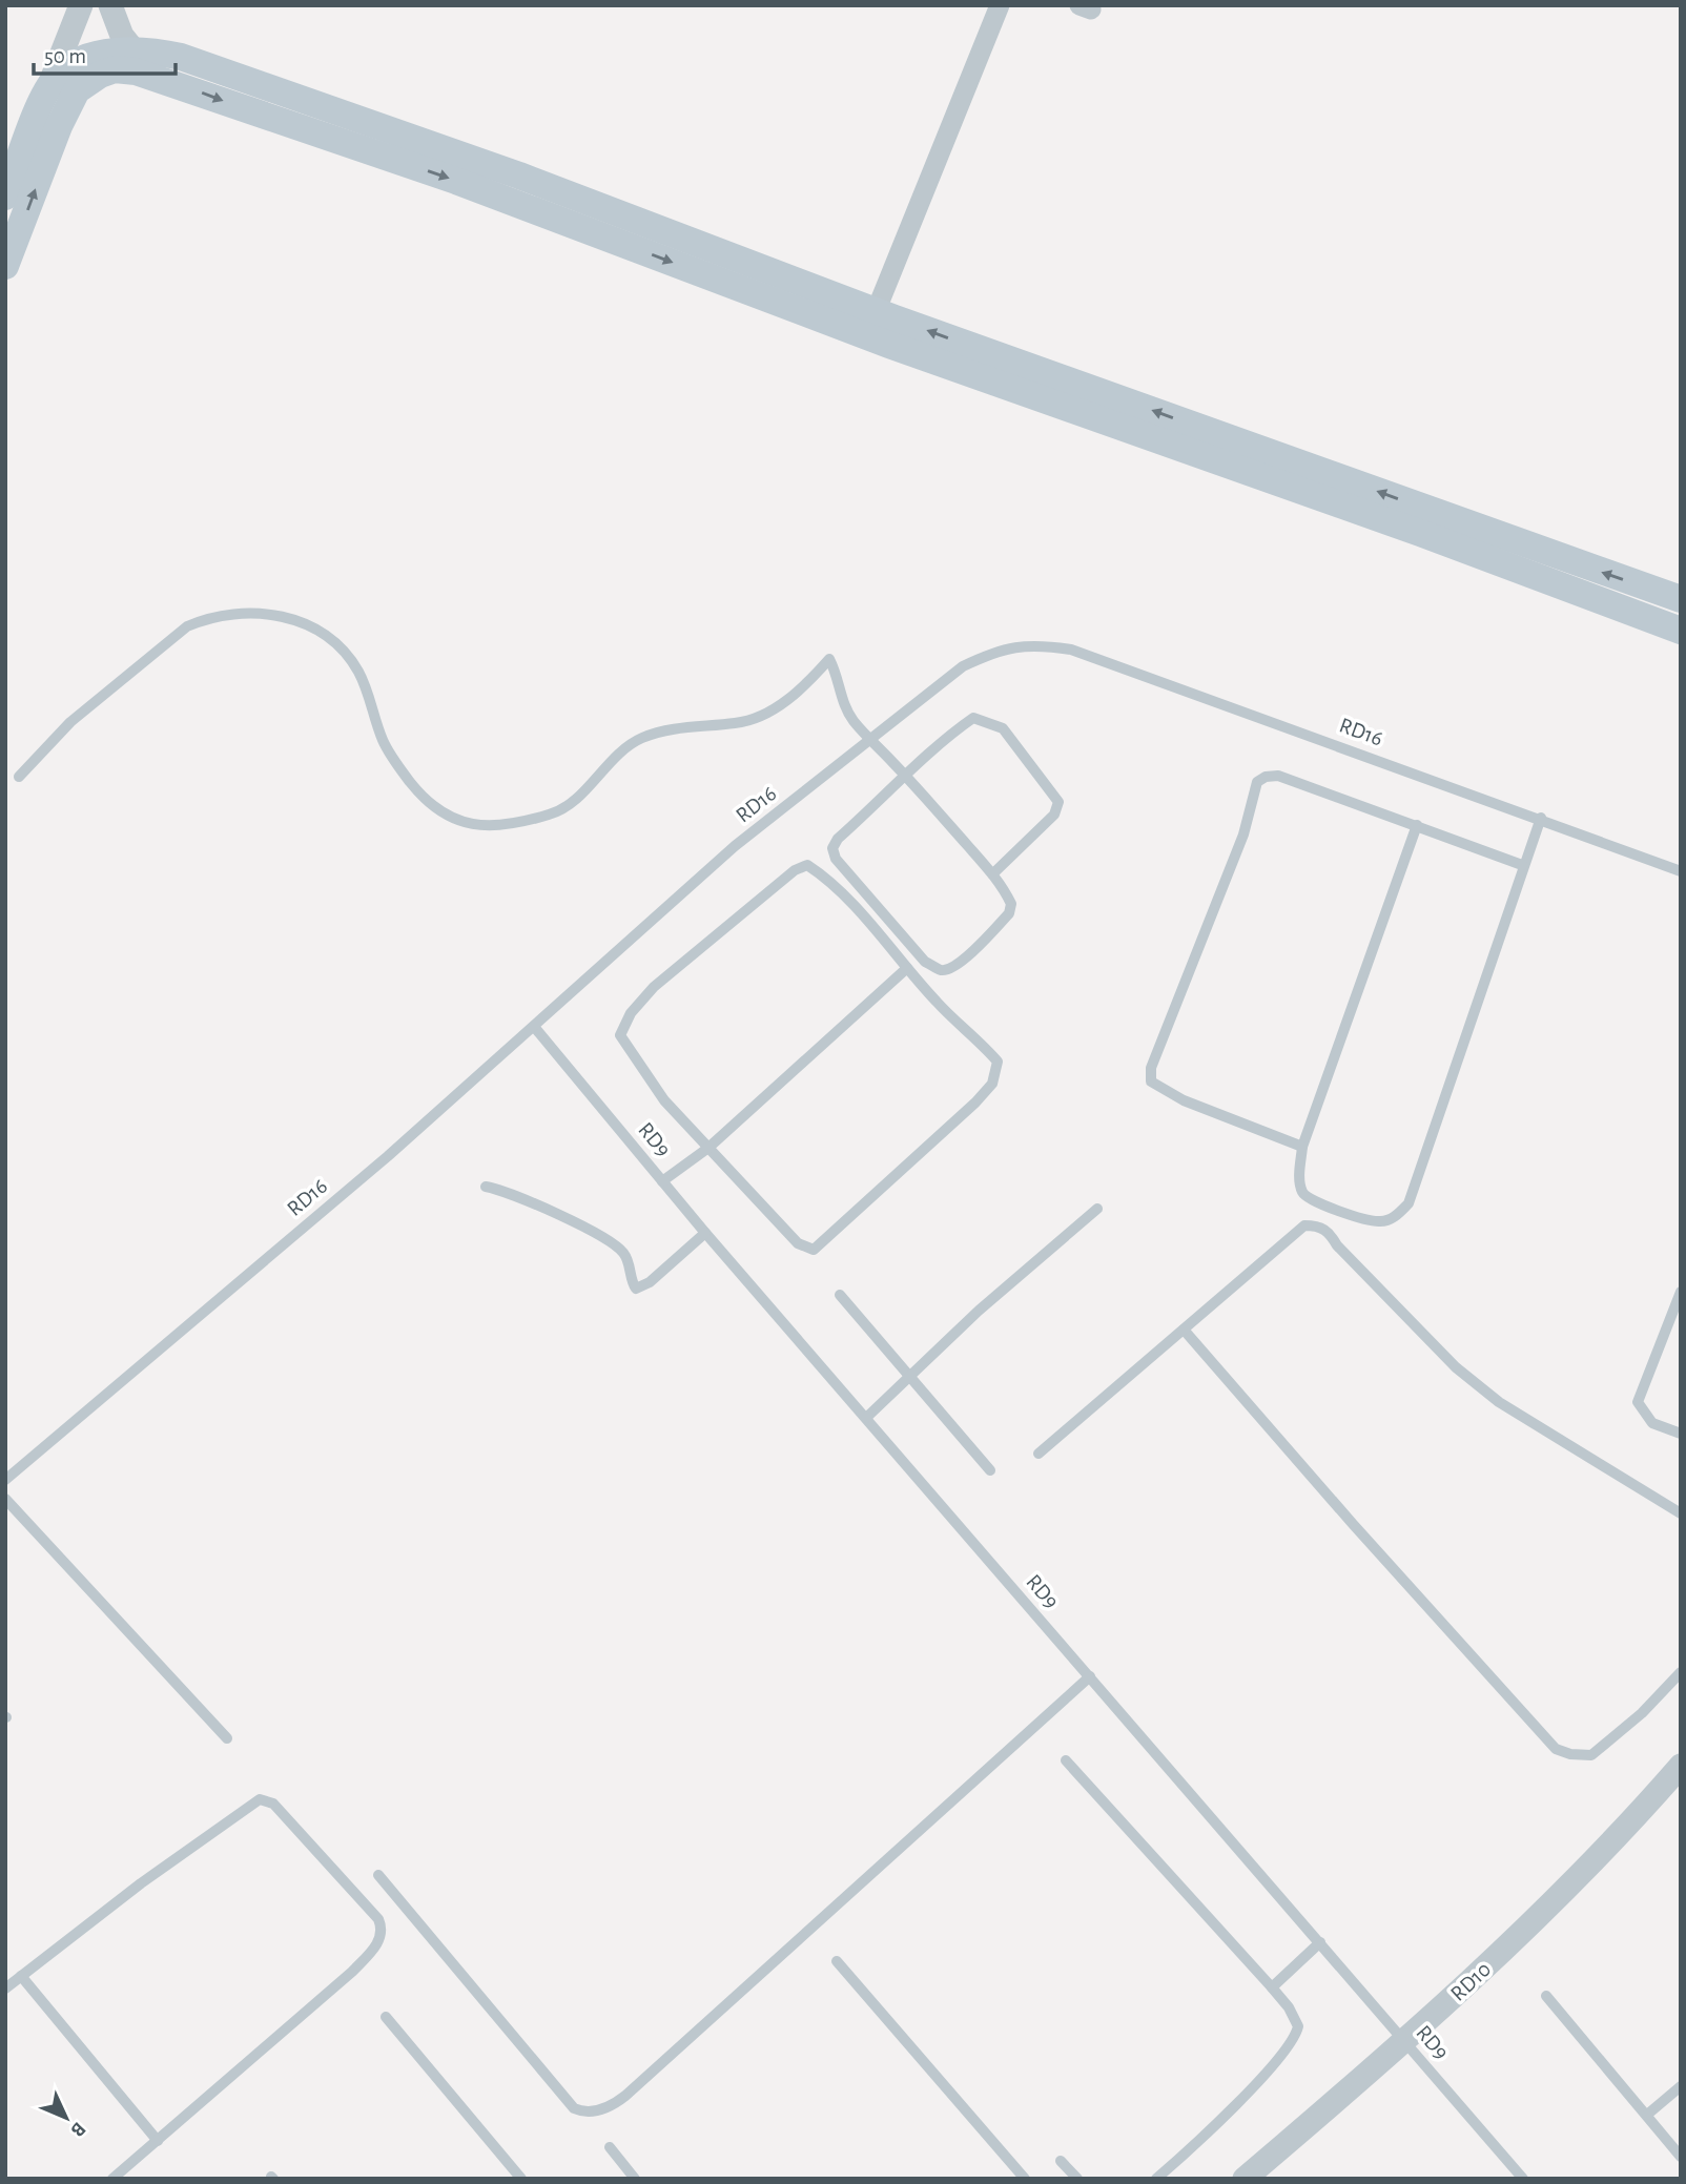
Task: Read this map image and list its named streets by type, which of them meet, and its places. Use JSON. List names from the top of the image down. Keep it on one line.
{"streets":{"street":["RD10"],"lane":["RD16","RD9"]},"crossings":[["RD16","RD9"],["RD9","RD10"]],"scale_bar":"50 m","north":"bottom right"}
